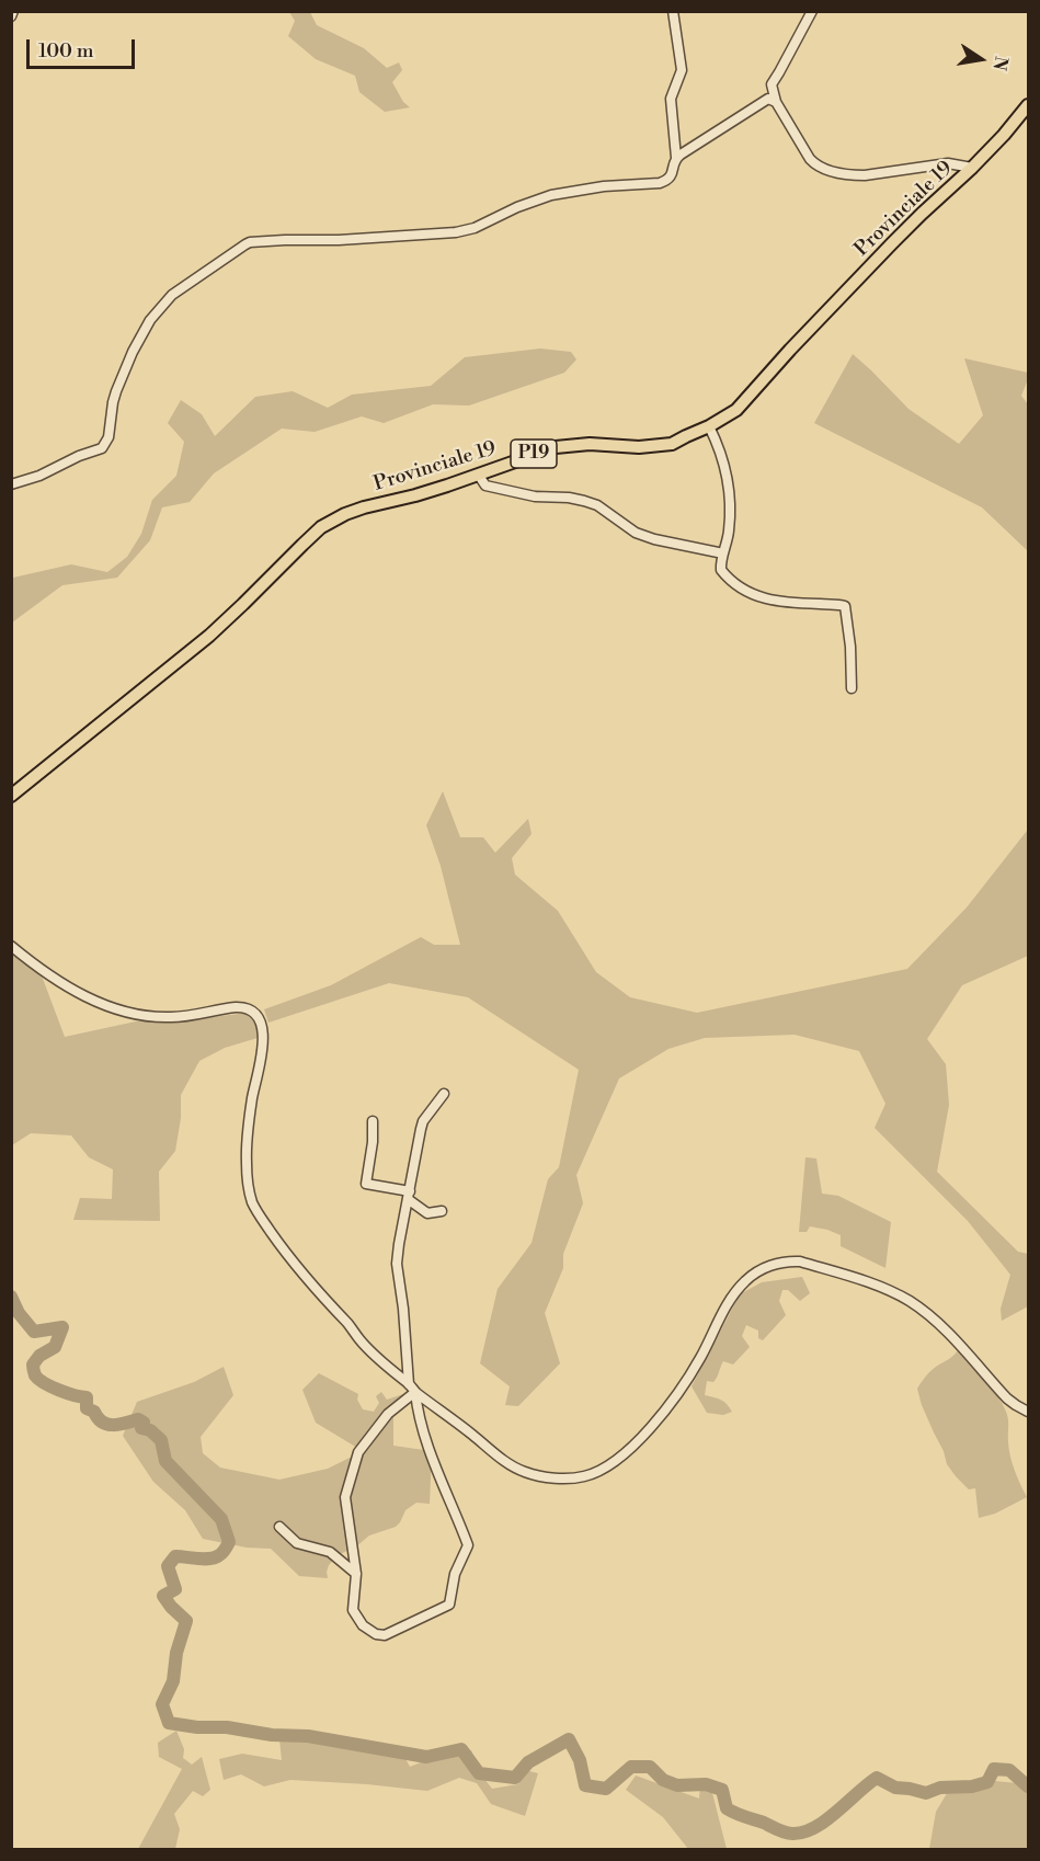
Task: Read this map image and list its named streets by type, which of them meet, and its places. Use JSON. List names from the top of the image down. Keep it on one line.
{"streets":{"main road":["Provinciale 19","P19"]},"scale_bar":"100 m","north":"right"}
